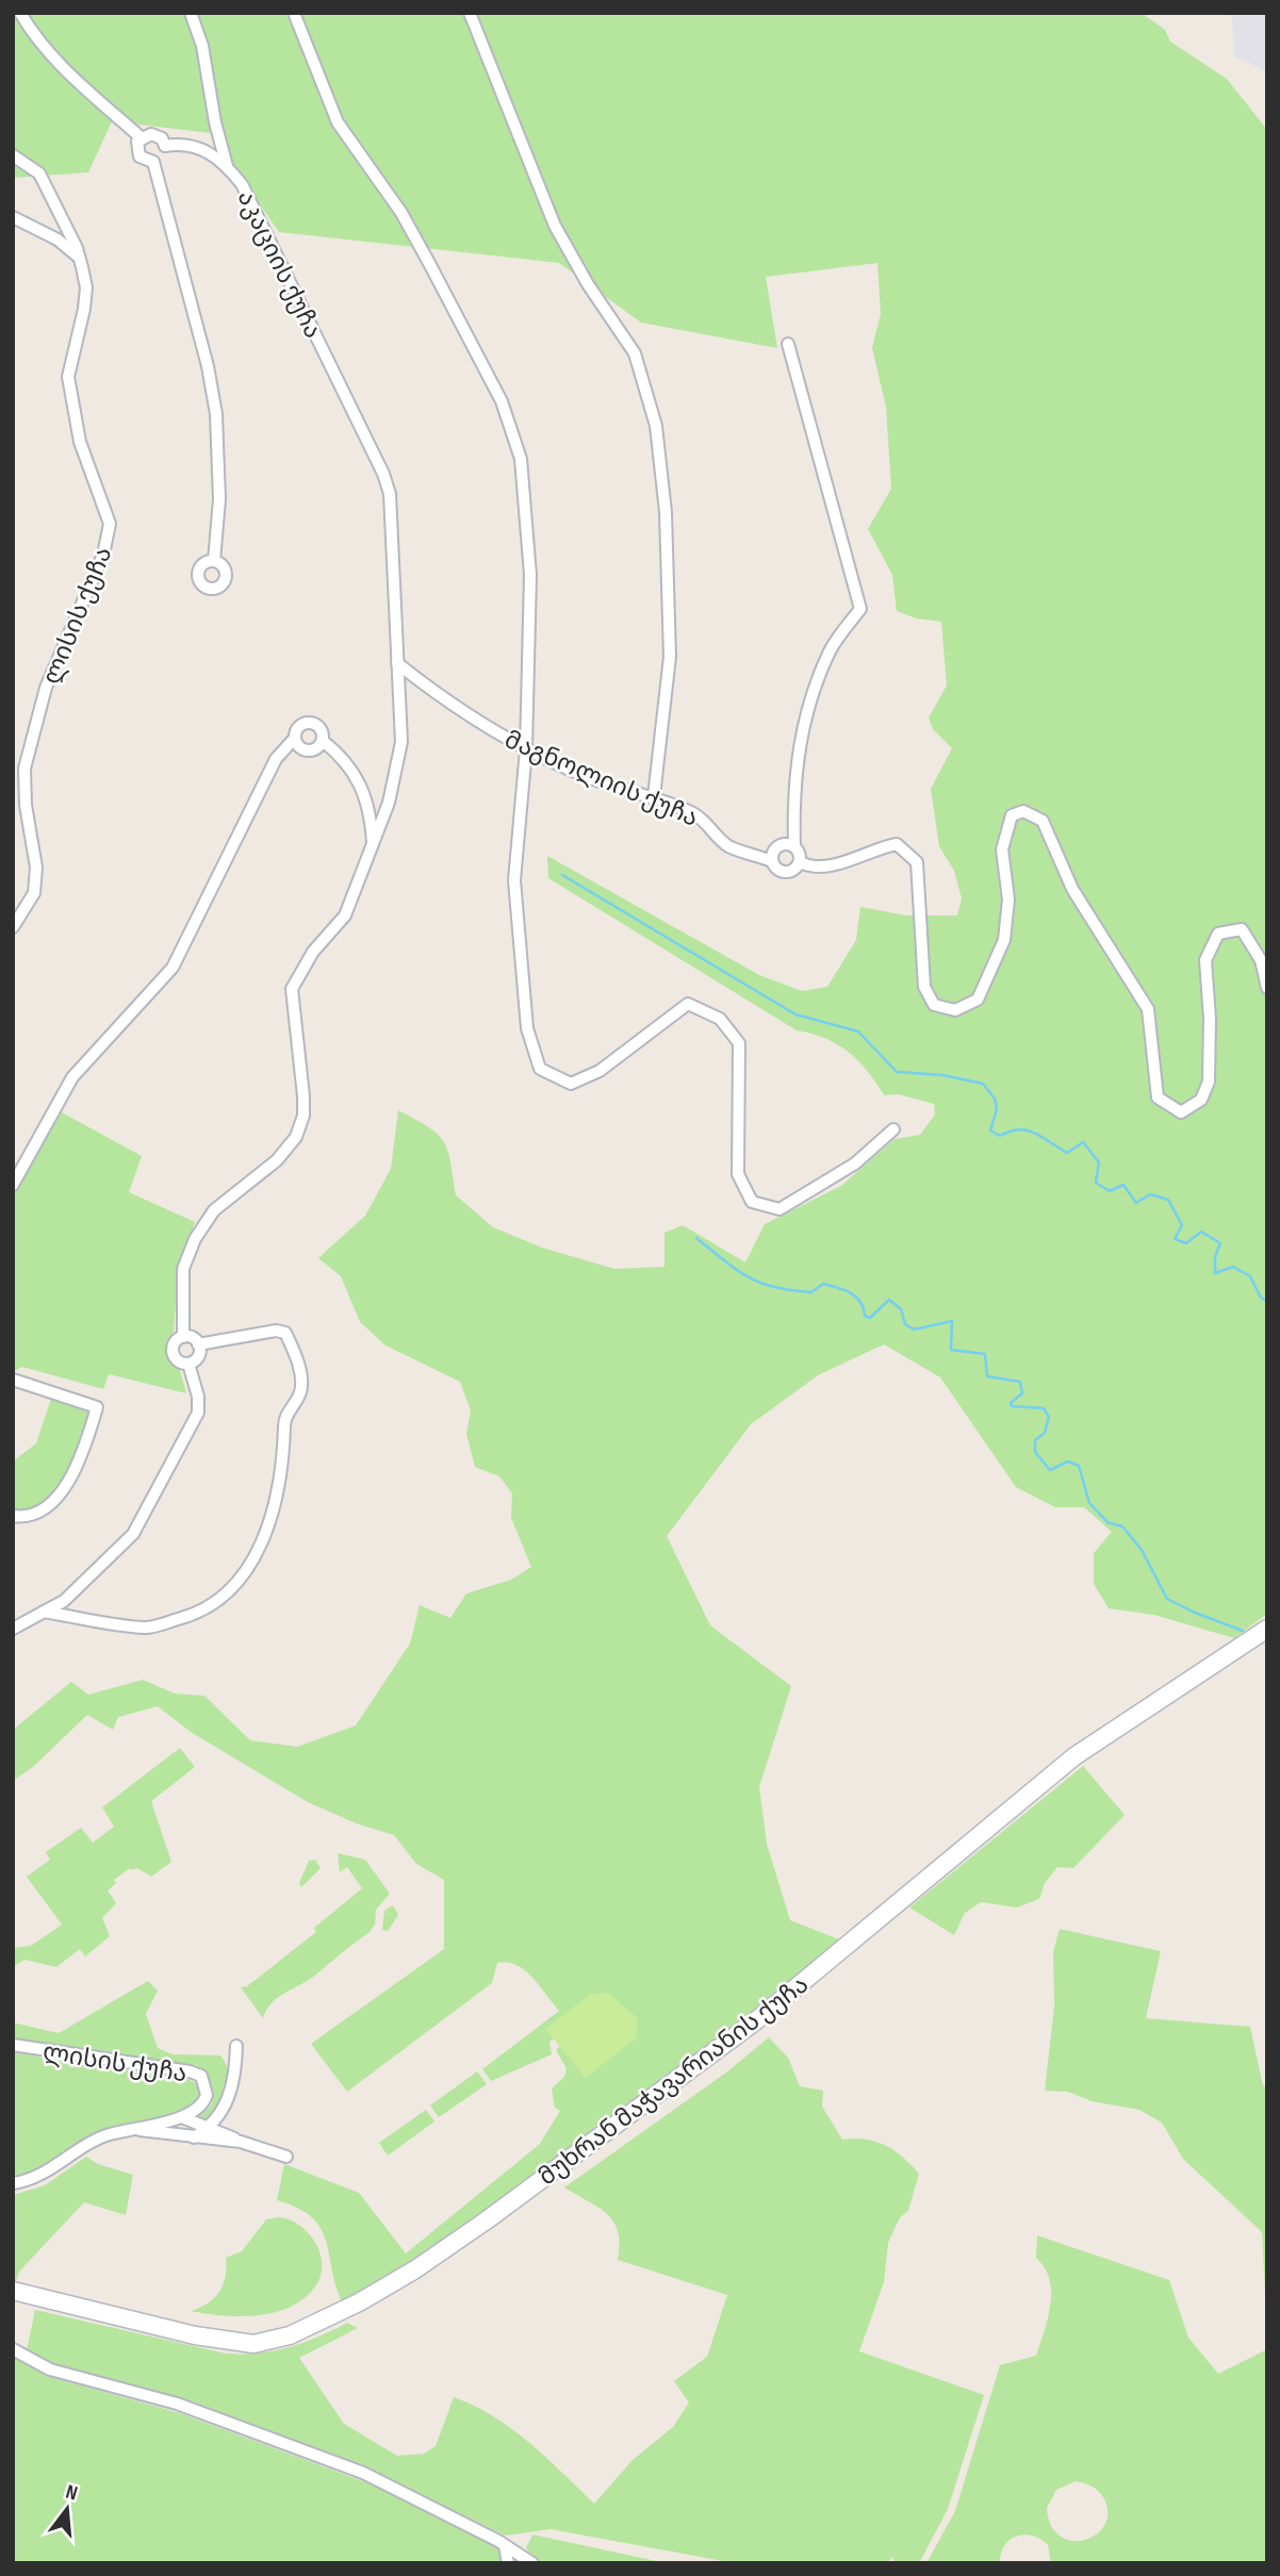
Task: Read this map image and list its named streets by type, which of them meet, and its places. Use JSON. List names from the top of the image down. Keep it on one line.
{"streets":{"main road":["მუხრან მაჭავარიანის ქუჩა"],"street":["აკაციის ქუჩა","ლისის ქუჩა","მაგნოლიის ქუჩა"]},"crossings":[["აკაციის ქუჩა","მაგნოლიის ქუჩა"]],"north":"top"}
